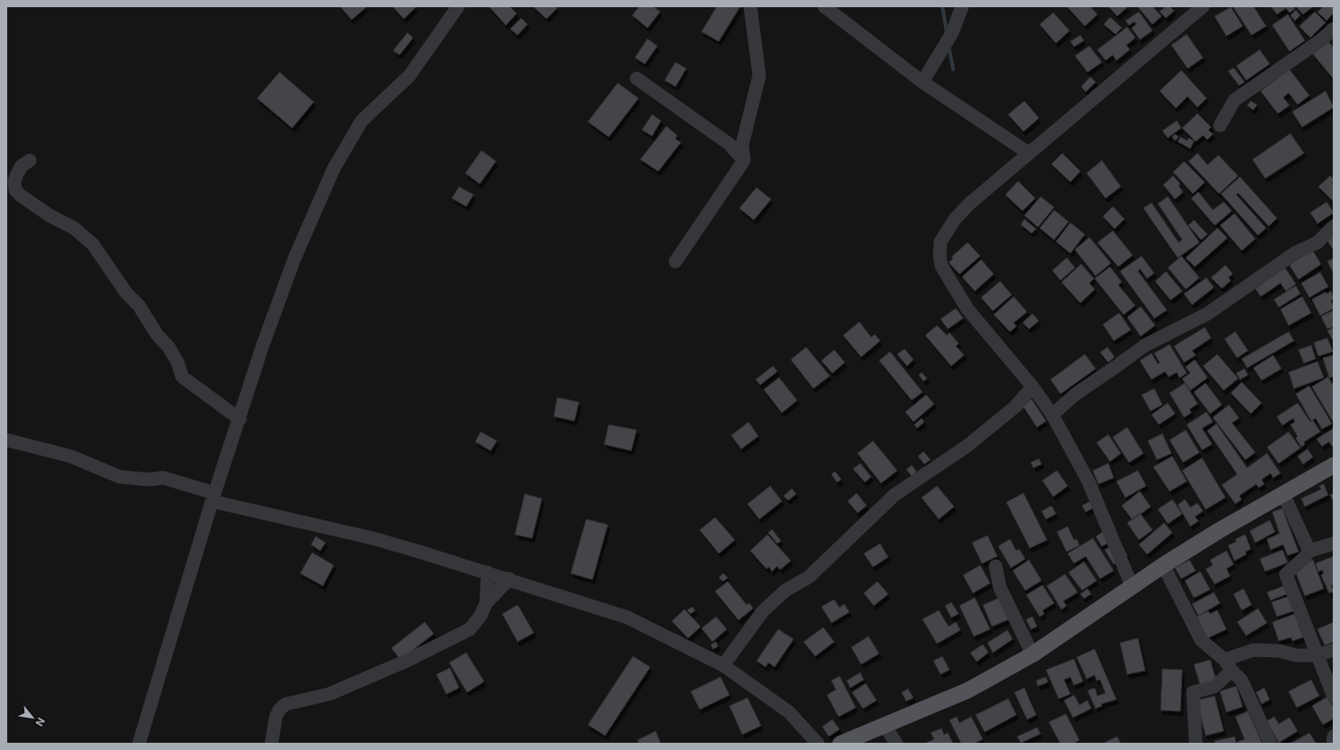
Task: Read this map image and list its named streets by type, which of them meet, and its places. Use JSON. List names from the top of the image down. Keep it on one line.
{"north":"bottom right"}
